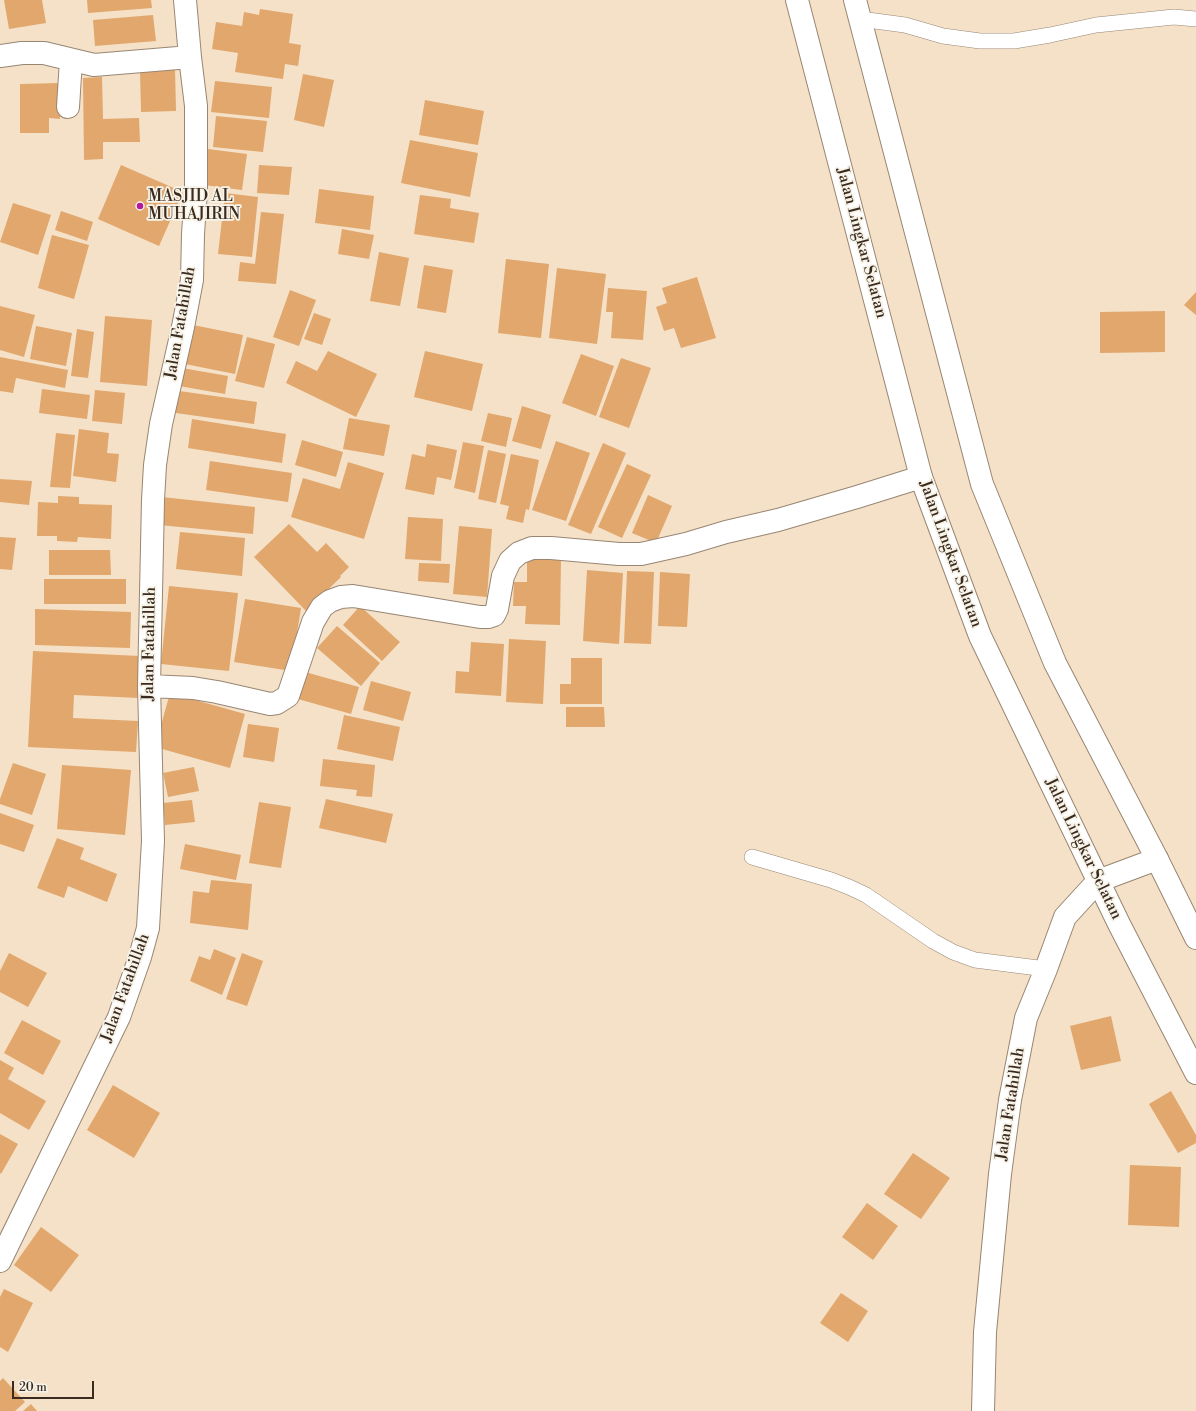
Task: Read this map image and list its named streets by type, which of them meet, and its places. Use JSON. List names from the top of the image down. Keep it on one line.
{"streets":{"main road":["Jalan Lingkar Selatan","Jalan Fatahillah"]},"crossings":[["Jalan Lingkar Selatan","Jalan Fatahillah"]],"places":["MASJID AL MUHAJIRIN"],"scale_bar":"20 m"}
